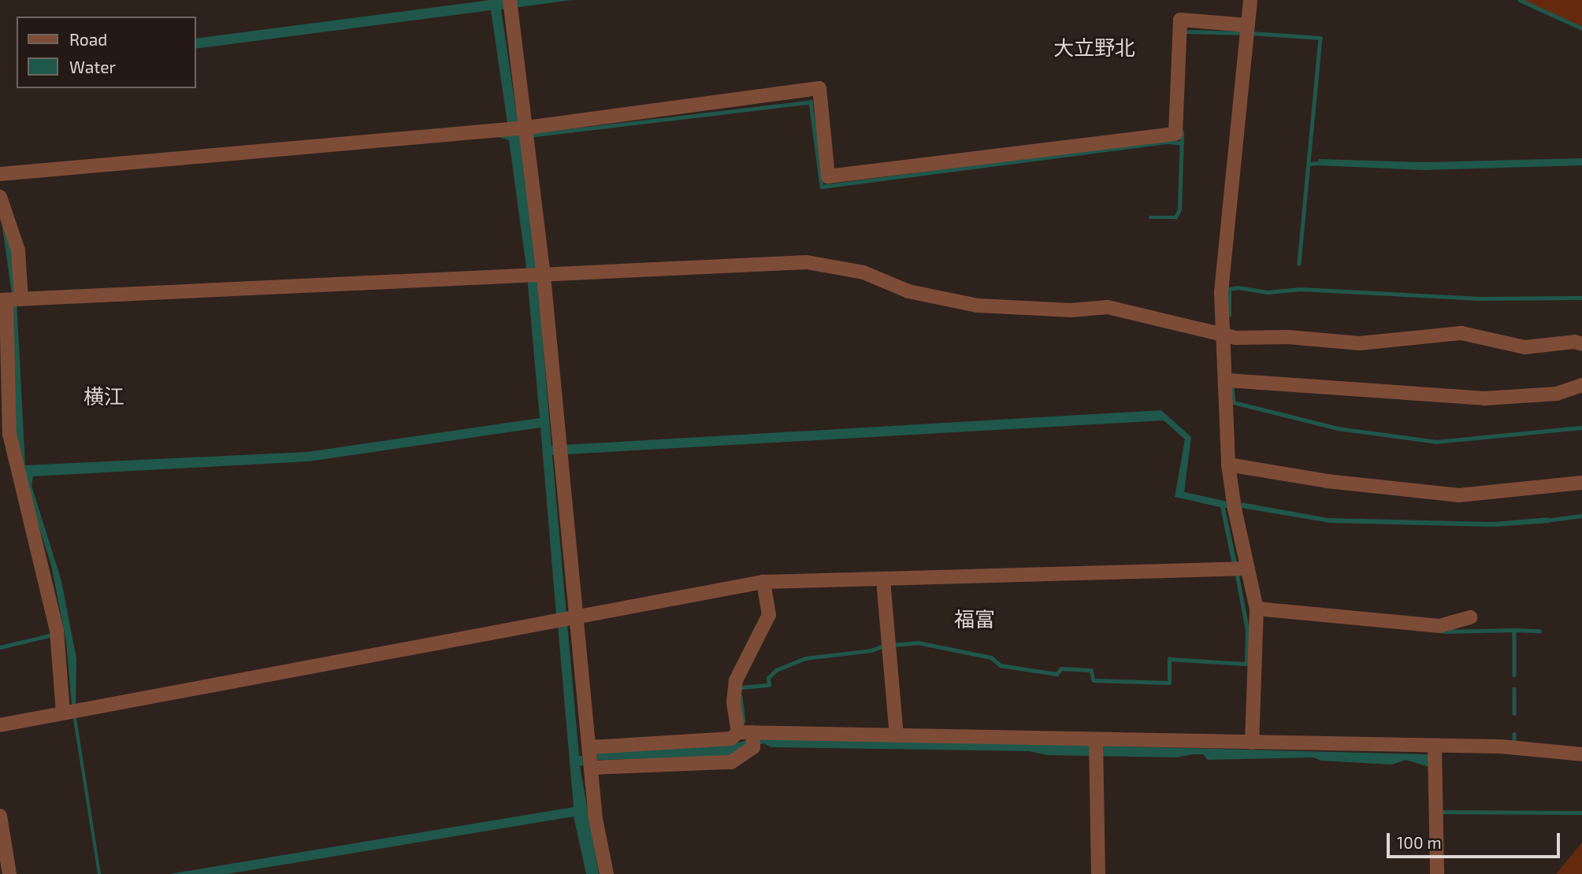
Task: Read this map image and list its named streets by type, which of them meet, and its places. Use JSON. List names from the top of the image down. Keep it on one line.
{"districts":["大立野北","横江","福富"],"legend":["Road","Water"],"scale_bar":"100 m"}
